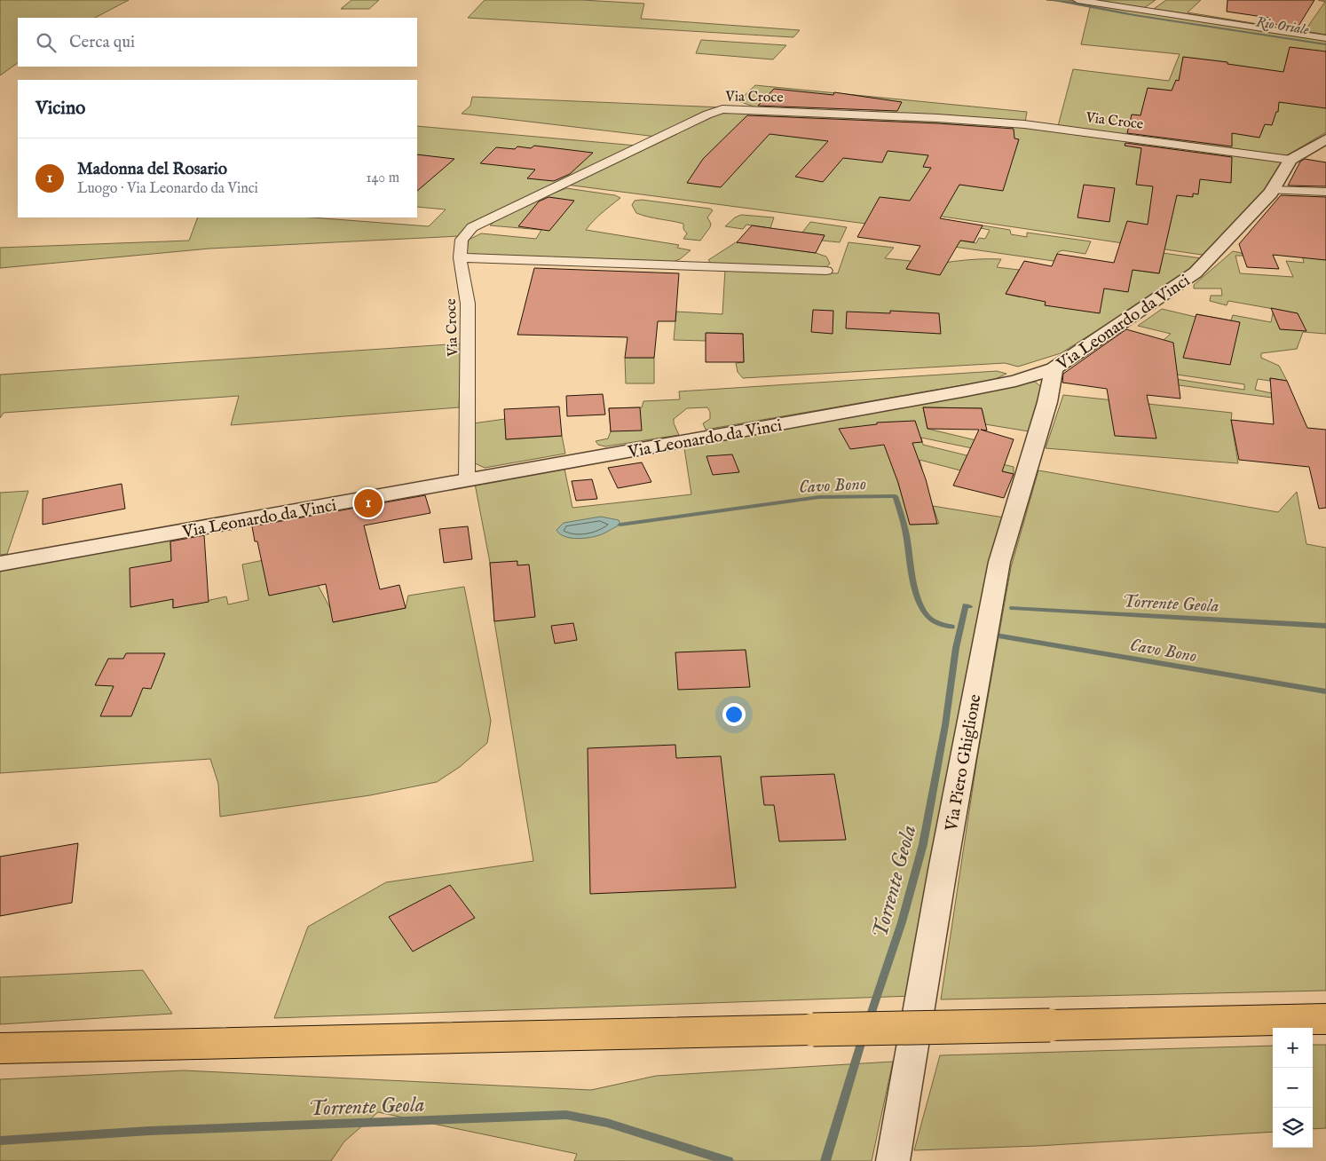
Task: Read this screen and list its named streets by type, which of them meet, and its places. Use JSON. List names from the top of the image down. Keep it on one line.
{"streets":{"street":["Via Croce","Via Leonardo da Vinci","Via Piero Ghiglione"]},"crossings":[["Via Croce","Via Leonardo da Vinci"],["Via Leonardo da Vinci","Via Piero Ghiglione"]],"water":["Rio Oriale","Cavo Bono","Torrente Geola"],"page":{"search":"Cerca qui","heading":"Vicino","list":[{"mark":"1","name":"Madonna del Rosario","note":"Luogo · Via Leonardo da Vinci","value":"140 m"}],"pins":"1","map_buttons":["+","−"]}}
